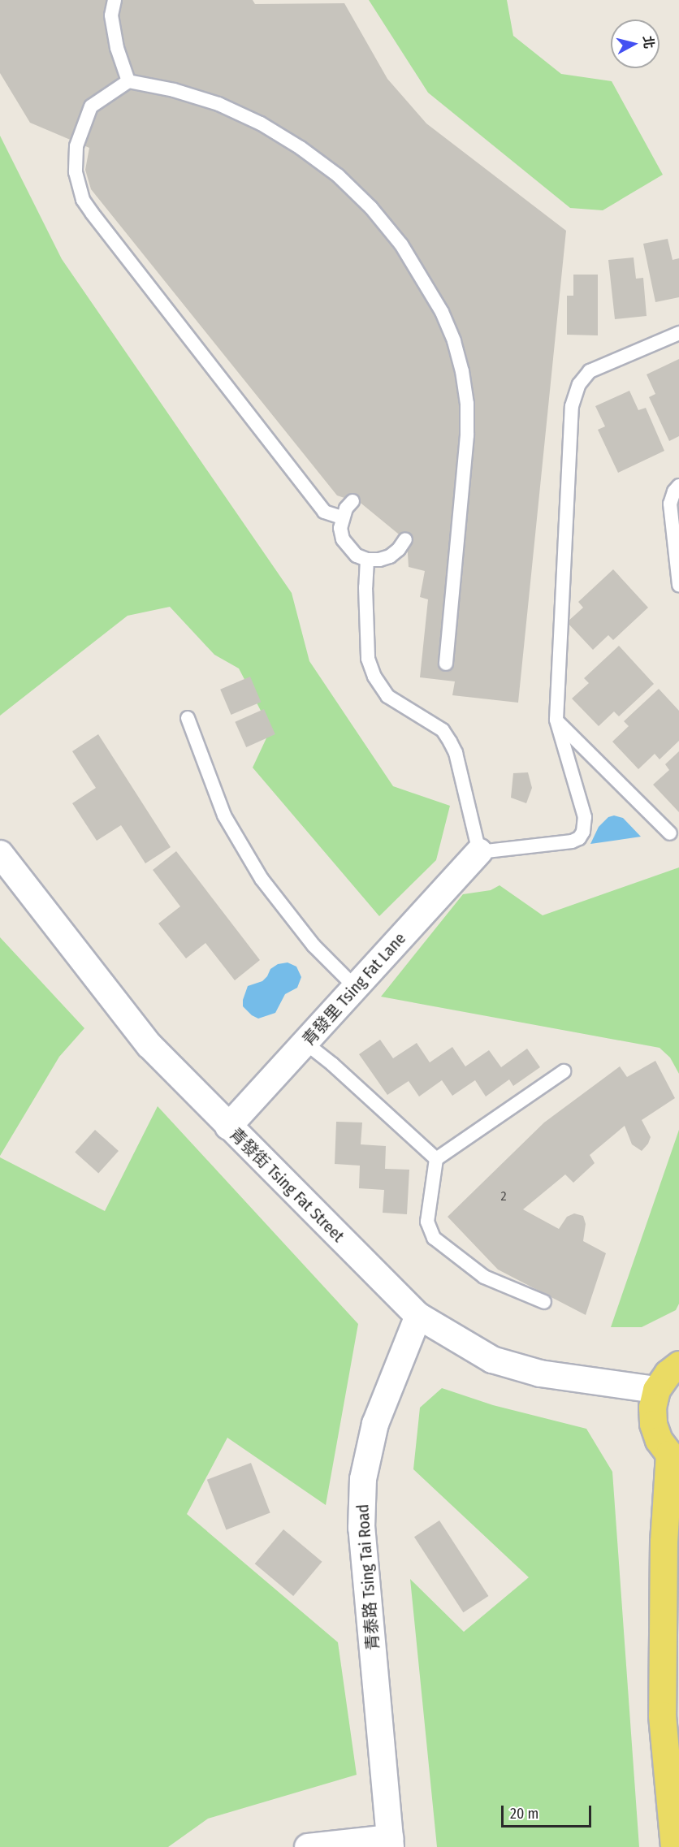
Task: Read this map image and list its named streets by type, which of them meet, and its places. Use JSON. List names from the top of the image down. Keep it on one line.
{"streets":{"street":["青發里 Tsing Fat Lane","青發街 Tsing Fat Street","青泰路 Tsing Tai Road"]},"crossings":[["青發里 Tsing Fat Lane","青發街 Tsing Fat Street"],["青發街 Tsing Fat Street","青泰路 Tsing Tai Road"]],"house_numbers":["2"],"scale_bar":"20 m","north":"right"}
